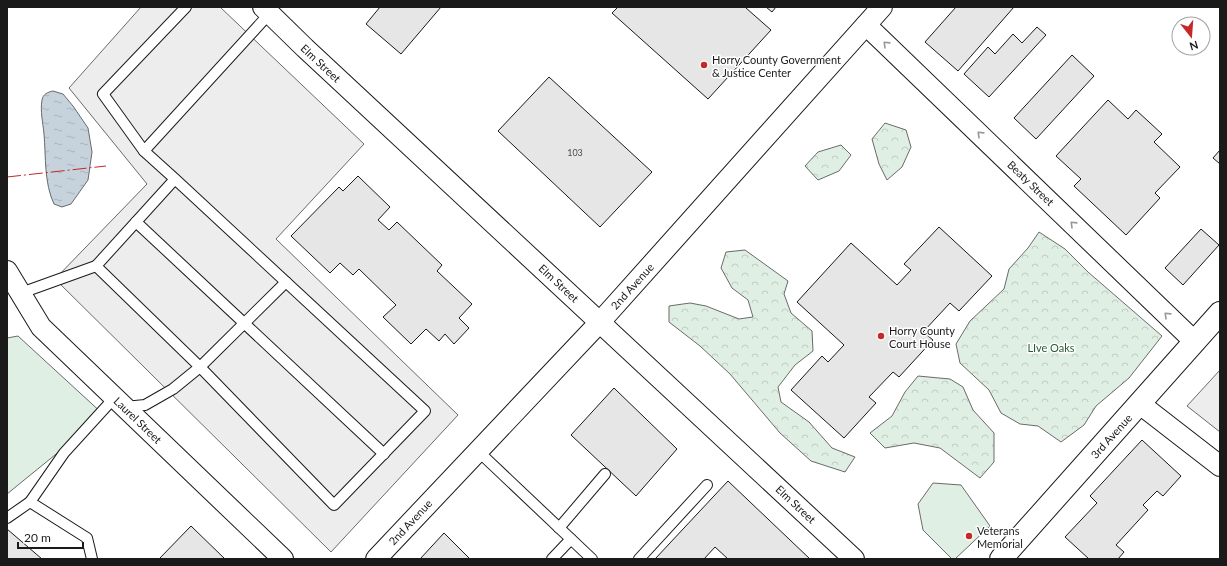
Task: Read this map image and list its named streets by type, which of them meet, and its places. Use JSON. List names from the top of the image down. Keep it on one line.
{"streets":{"main road":["3rd Avenue"],"street":["Elm Street","Beaty Street","2nd Avenue","Laurel Street"]},"crossings":[["Elm Street","2nd Avenue"],["Beaty Street","2nd Avenue"],["Beaty Street","3rd Avenue"]],"one_way":["Beaty Street"],"parks":["LIve Oaks"],"places":["Horry County Government & Justice Center","Horry County Court House","Veterans Memorial"],"house_numbers":["103"],"scale_bar":"20 m","north":"bottom"}
